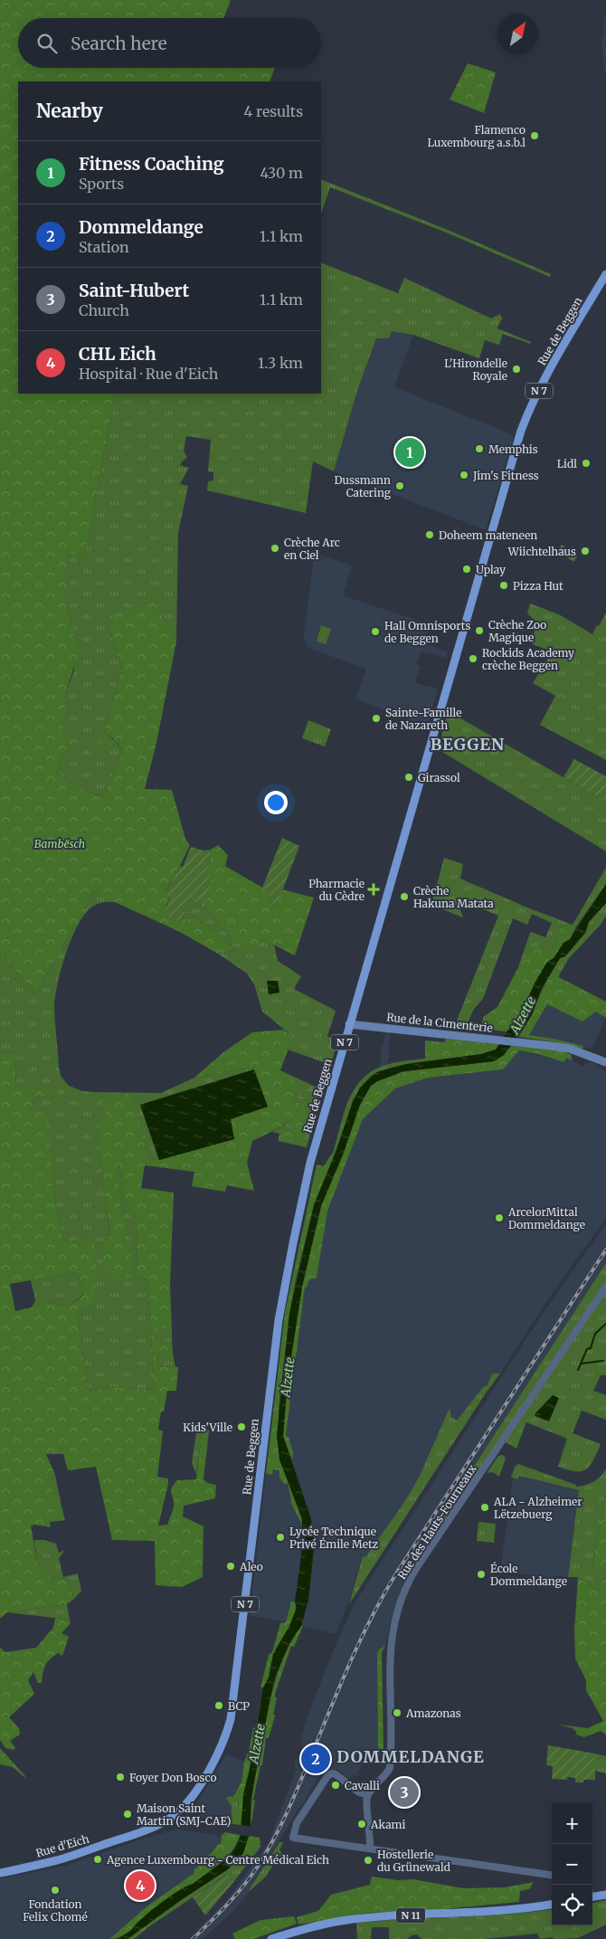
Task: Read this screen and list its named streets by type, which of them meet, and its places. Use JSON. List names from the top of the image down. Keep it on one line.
{"streets":{"main road":["Rue de Beggen","N 7","Rue de la Cimenterie","Rue d'Eich","N 11"],"street":["Rue des Hauts-Fourneaux"]},"crossings":[["Rue de Beggen","Rue de la Cimenterie"],["Rue de Beggen","Rue d'Eich"]],"districts":["BEGGEN","DOMMELDANGE"],"water":["Alzette"],"parks":["Bambësch"],"places":{"other":["Flamenco Luxembourg a.s.b.l","L'Hirondelle Royale","Memphis","Lidl","Jim's Fitness","Dussmann Catering","Doheem mateneen","Crèche Arc en Ciel","Wiichtelhaus","Uplay","Pizza Hut","Crèche Zoo Magique","Hall Omnisports de Beggen","Rockids Academy crèche Beggen","Sainte-Famille de Nazareth","Girassol","Crèche Hakuna Matata","ArcelorMittal Dommeldange","Kids'Ville","ALA - Alzheimer Lëtzebuerg","Lycée Technique Privé Émile Metz","Aleo","École Dommeldange","BCP","Amazonas","Foyer Don Bosco","Cavalli","Maison Saint Martin (SMJ-CAE)","Akami","Agence Luxembourg - Centre Médical Eich","Hostellerie du Grünewald","Fondation Felix Chomé"],"health":["Pharmacie du Cèdre"]},"north":"top right","page":{"search":"Search here","heading":["Nearby","4 results"],"list":[{"mark":"1","name":"Fitness Coaching","note":"Sports","value":"430 m"},{"mark":"2","name":"Dommeldange","note":"Station","value":"1.1 km"},{"mark":"3","name":"Saint-Hubert","note":"Church","value":"1.1 km"},{"mark":"4","name":"CHL Eich","note":"Hospital · Rue d'Eich","value":"1.3 km"}],"pins":["1","2","3","4"],"map_buttons":["+","−"]}}
